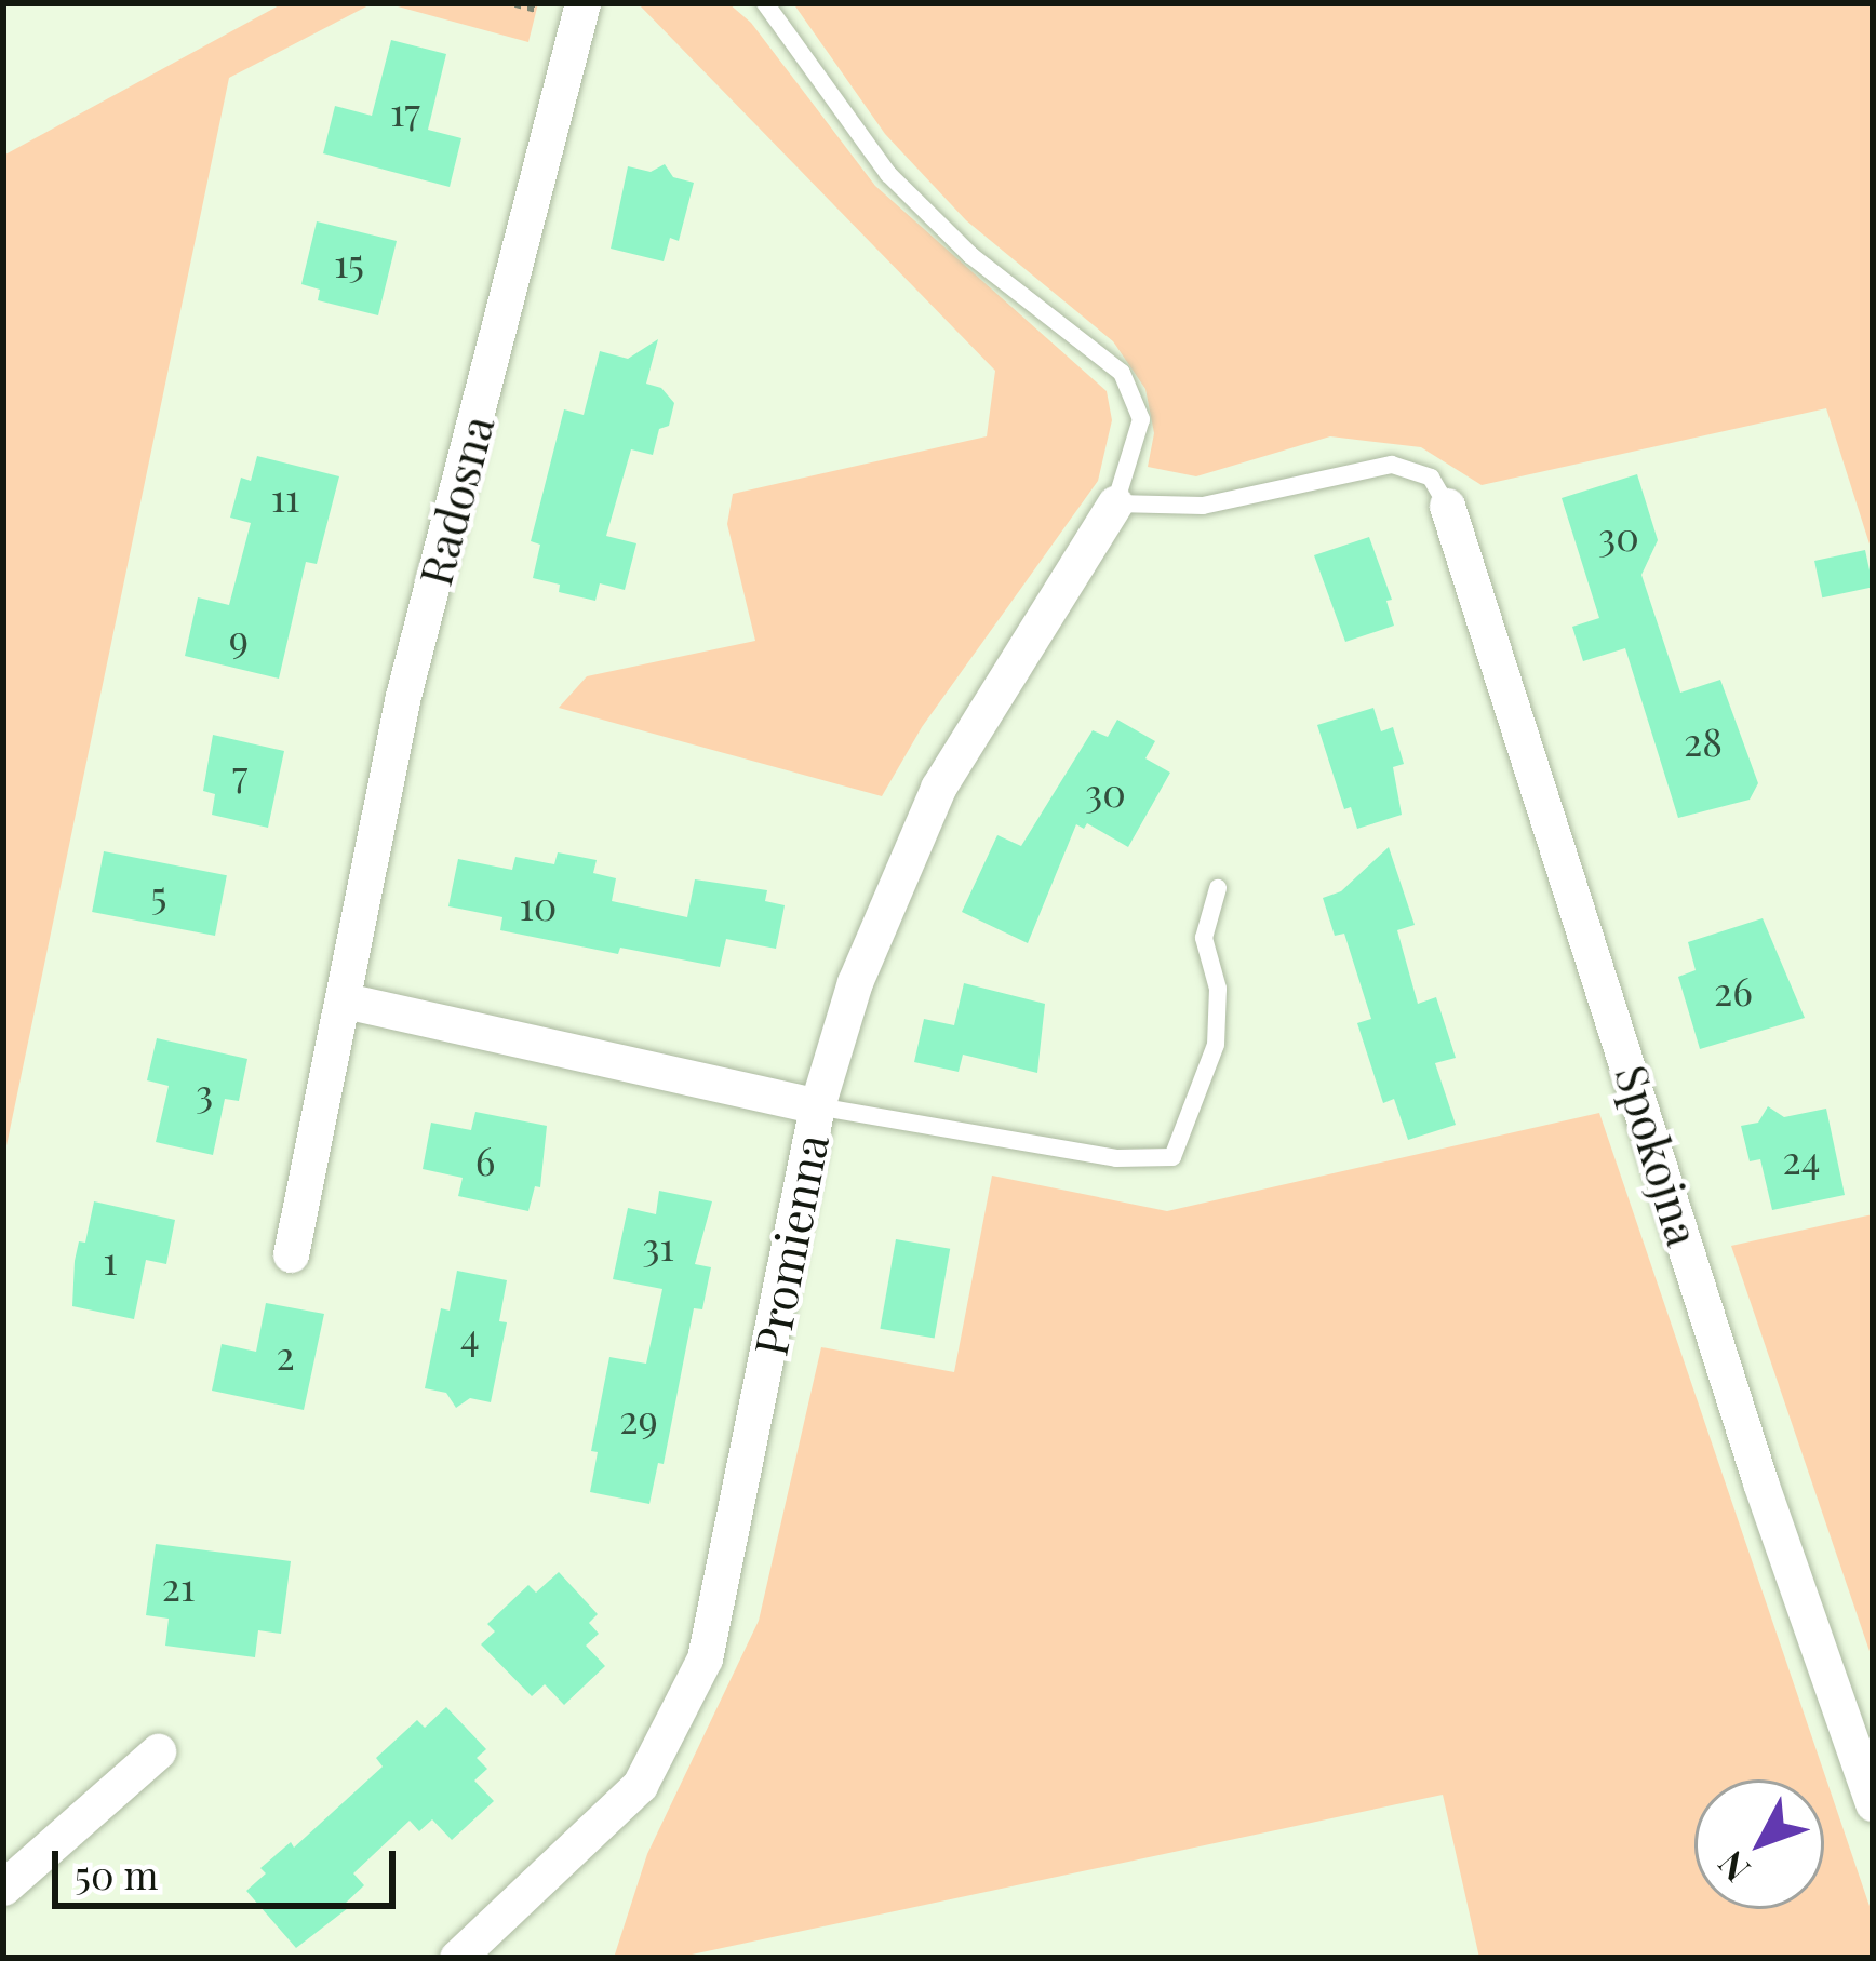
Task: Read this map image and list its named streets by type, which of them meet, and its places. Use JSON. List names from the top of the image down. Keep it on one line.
{"streets":{"street":["Radosna","Spokojna","Promienna"]},"house_numbers":["17","15","11","30","9","28","7","30","5","10","26","3","24","6","31","1","4","2","29","21"],"scale_bar":"50 m","north":"bottom left"}
